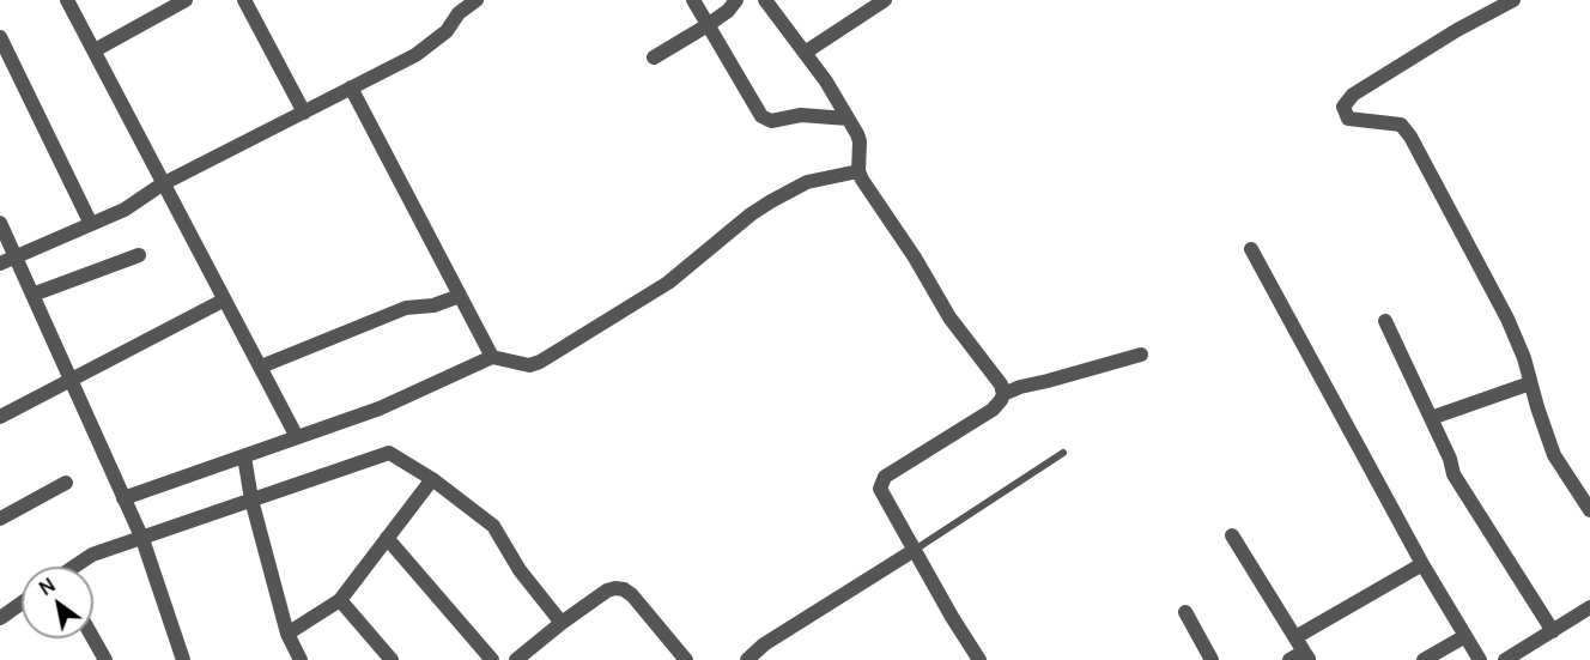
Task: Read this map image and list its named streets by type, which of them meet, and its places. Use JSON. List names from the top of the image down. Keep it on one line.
{"north":"top left"}
